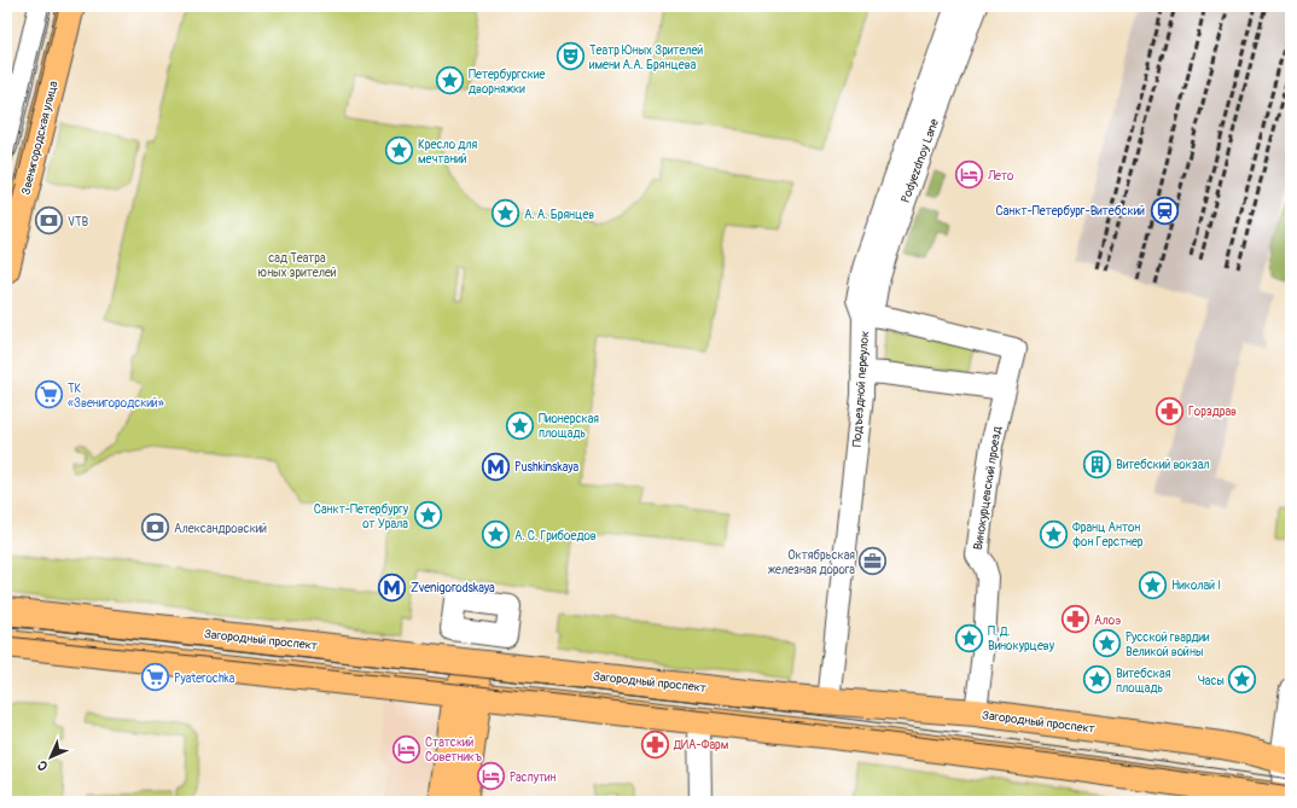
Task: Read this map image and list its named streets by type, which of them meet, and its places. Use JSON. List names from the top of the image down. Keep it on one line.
{"streets":{"main road":["Звенигородская улица","Загородный проспект"],"street":["Podyezdnoy Lane","Подъездной переулок","Винокурцевский проезд"]},"crossings":[["Podyezdnoy Lane","Подъездной переулок"],["Podyezdnoy Lane","Винокурцевский проезд"],["Подъездной переулок","Винокурцевский проезд"],["Подъездной переулок","Загородный проспект"],["Винокурцевский проезд","Загородный проспект"]],"parks":["сад Театра юных зрителей"],"places":{"theatre":["Театр Юных Зрителей имени А.А. Брянцева"],"place":["Петербургские дворняжки","Кресло для мечтаний","А. А. Брянцев","Пионерская площадь","Санкт-Петербургу от Урала","Франц Антон фон Герстнер","А. С. Грибоедов","Николай I","П. Д. Винокурцеву","Русской гвардии Великой войны","Витебская площадь","Часы"],"hotel":["Лето","Статский Советникъ","Распутин"],"station":["Санкт-Петербург-Витебский"],"bank":["VTB","Александровский"],"supermarket":["ТК «Звенигородский»","Pyaterochka"],"pharmacy":["Горздрав","Алоэ","ДИА-Фарм"],"building":["Витебский вокзал"],"metro station":["Pushkinskaya","Zvenigorodskaya"],"office":["Октябрьская железная дорога"]},"north":"bottom left"}
